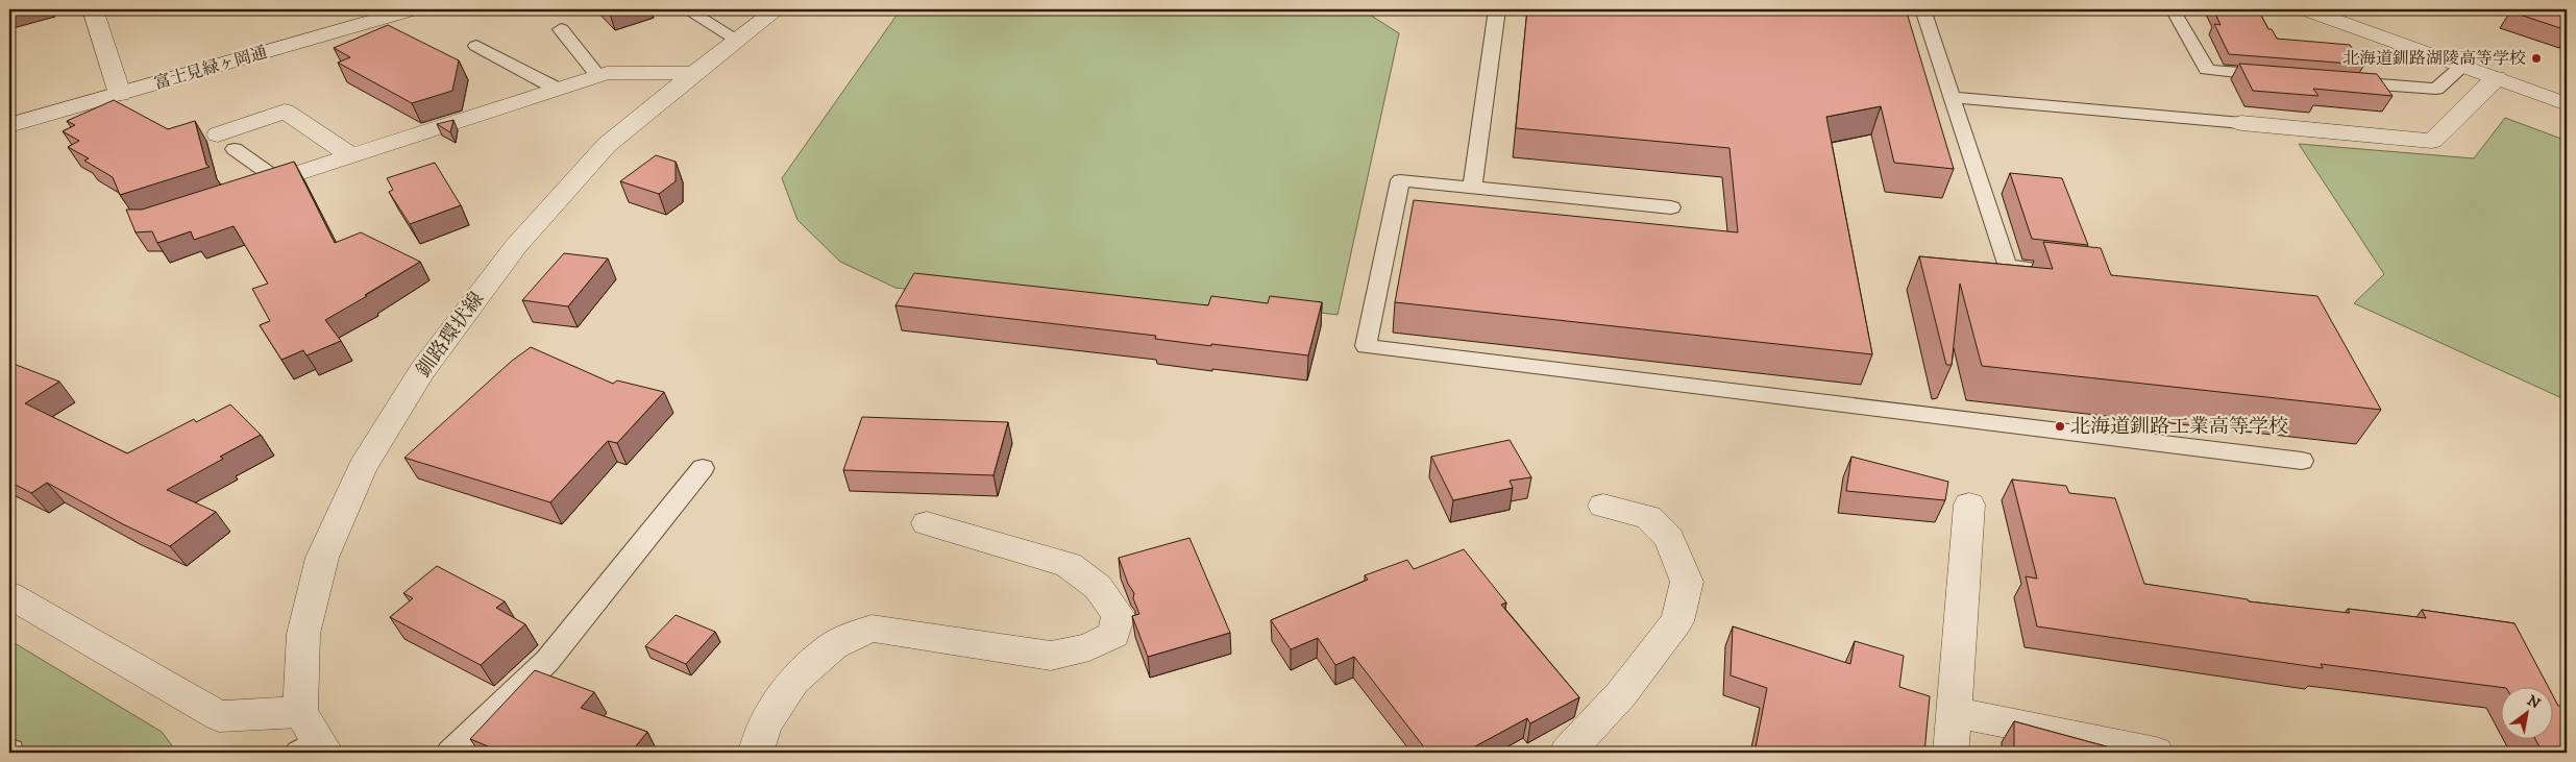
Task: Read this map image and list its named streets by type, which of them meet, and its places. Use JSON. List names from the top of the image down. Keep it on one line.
{"streets":{"street":["富士見緑ヶ岡通","釧路環状線"]},"places":["北海道釧路湖陵高等学校","北海道釧路工業高等学校"],"north":"top right"}
